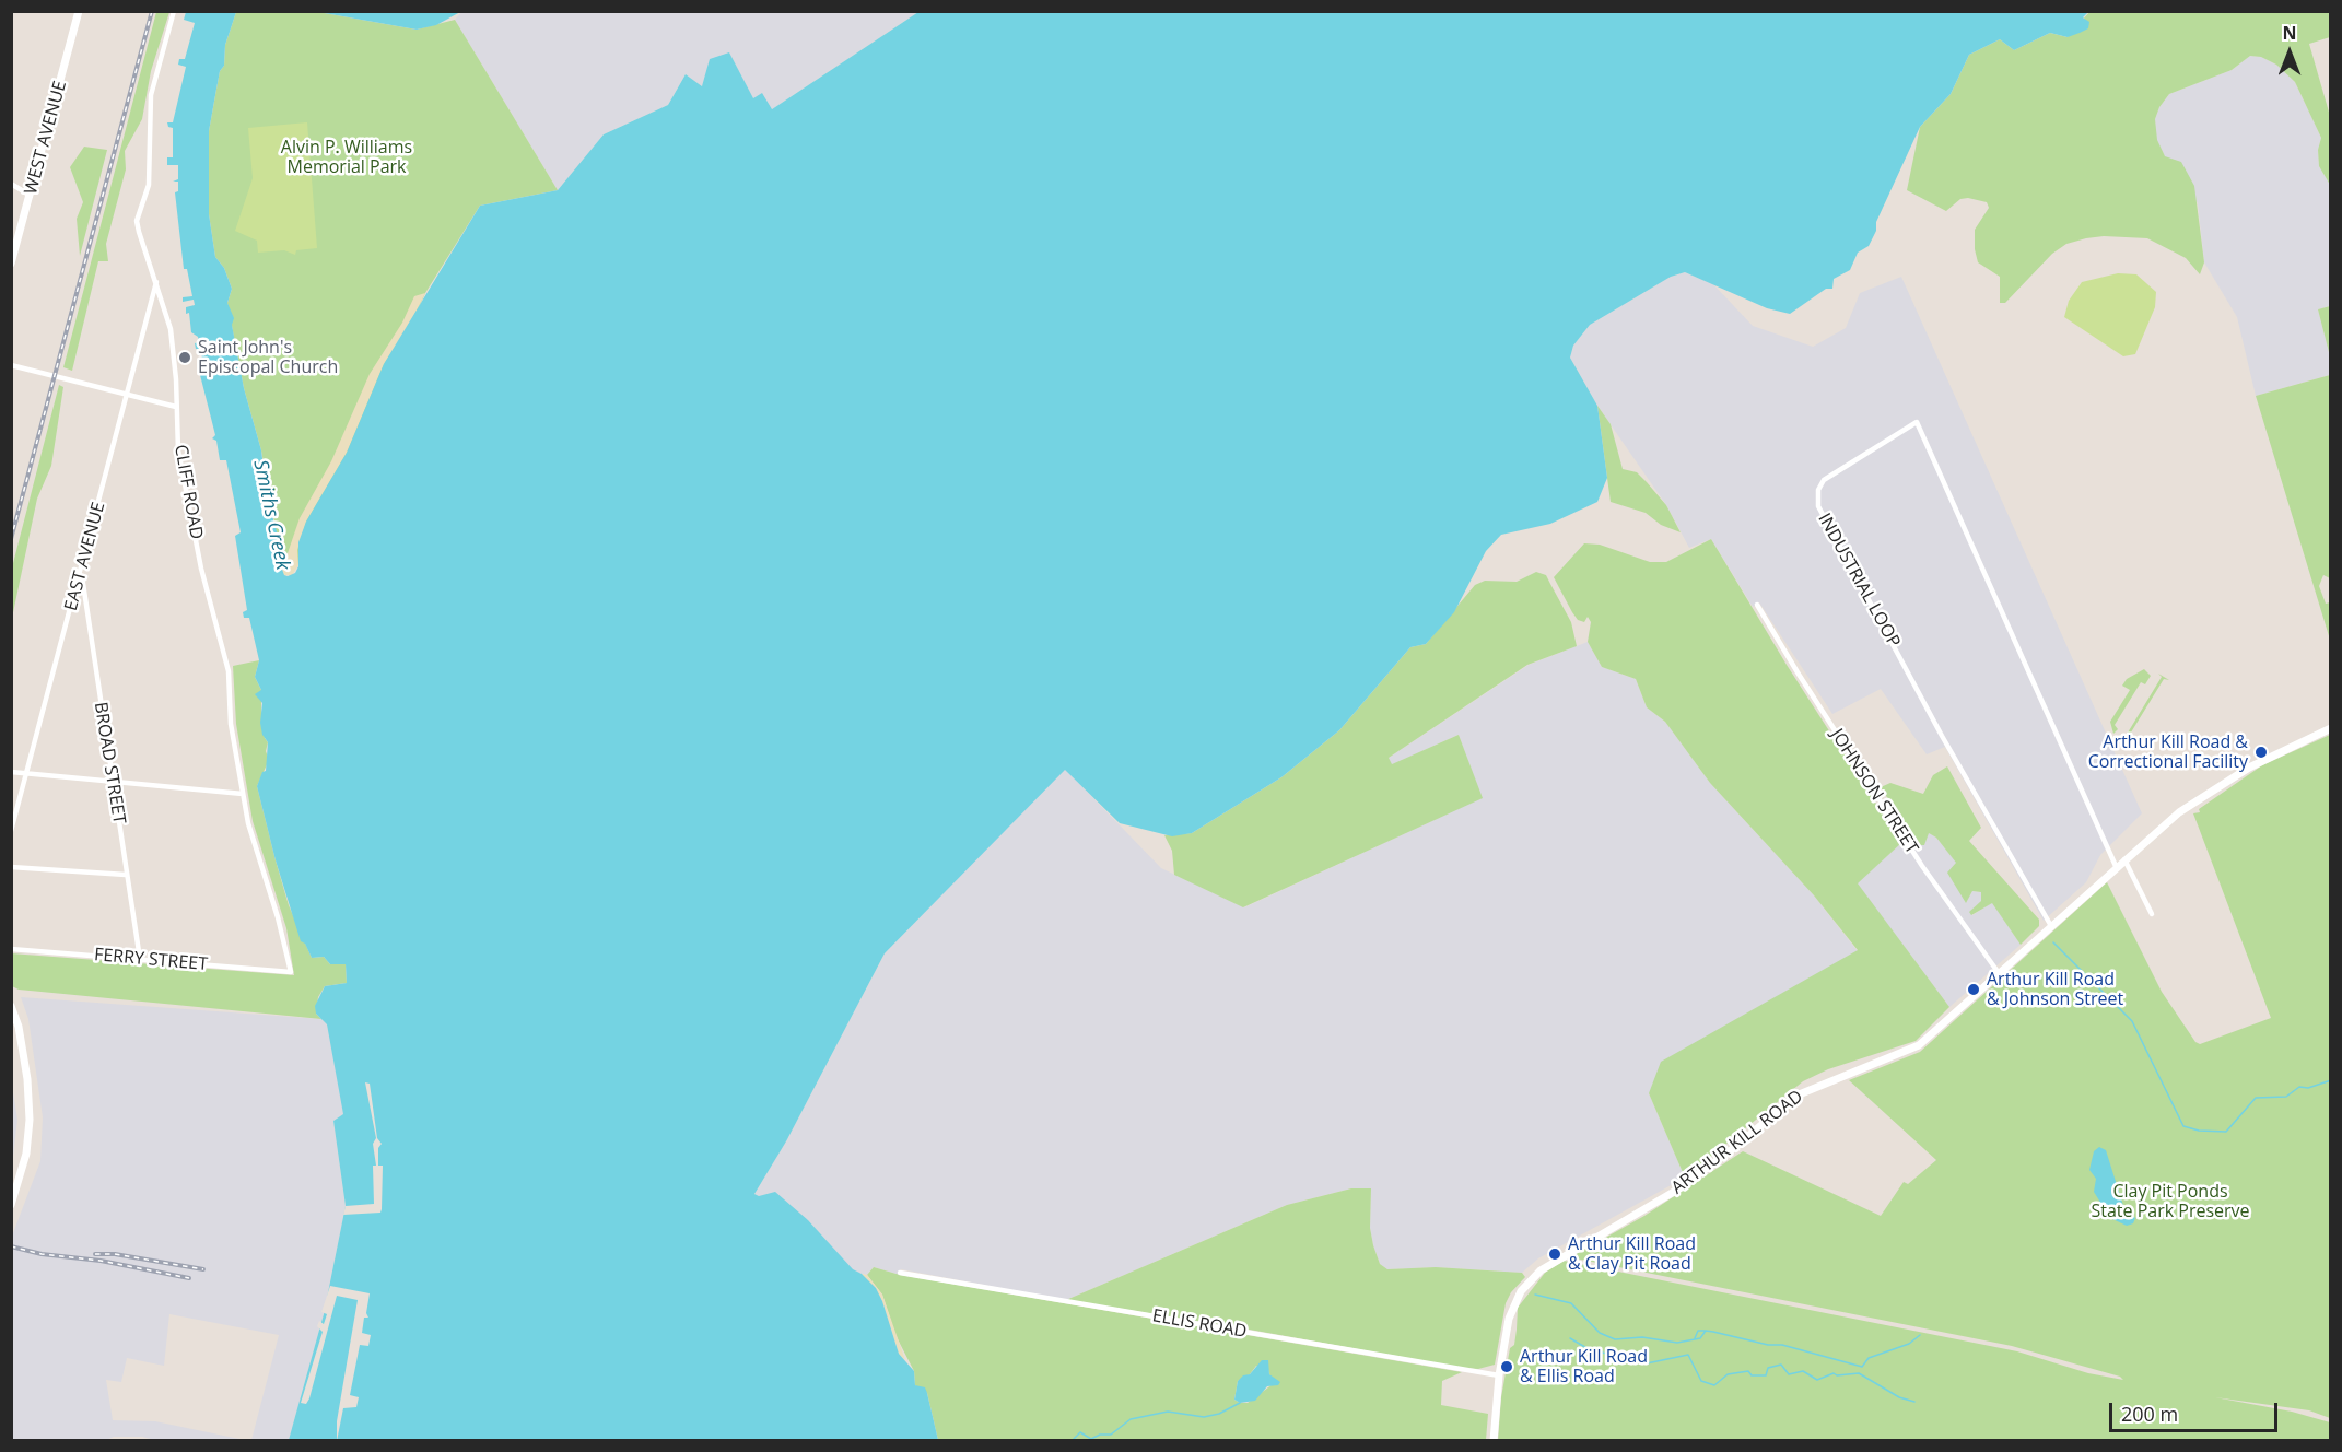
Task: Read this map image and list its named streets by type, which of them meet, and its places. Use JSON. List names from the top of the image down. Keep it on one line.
{"streets":{"street":["WEST AVENUE","CLIFF ROAD","EAST AVENUE","INDUSTRIAL LOOP","BROAD STREET","JOHNSON STREET","FERRY STREET","ARTHUR KILL ROAD","ELLIS ROAD"]},"crossings":[["CLIFF ROAD","EAST AVENUE"],["CLIFF ROAD","FERRY STREET"],["EAST AVENUE","BROAD STREET"],["INDUSTRIAL LOOP","ARTHUR KILL ROAD"],["BROAD STREET","FERRY STREET"],["JOHNSON STREET","ARTHUR KILL ROAD"],["ARTHUR KILL ROAD","ELLIS ROAD"]],"water":["Smiths Creek"],"parks":["Alvin P. Williams Memorial Park","Clay Pit Ponds State Park Preserve"],"places":["Saint John's Episcopal Church","Arthur Kill Road & Correctional Facility","Arthur Kill Road & Johnson Street","Arthur Kill Road & Clay Pit Road","Arthur Kill Road & Ellis Road"],"scale_bar":"200 m","north":"top"}
